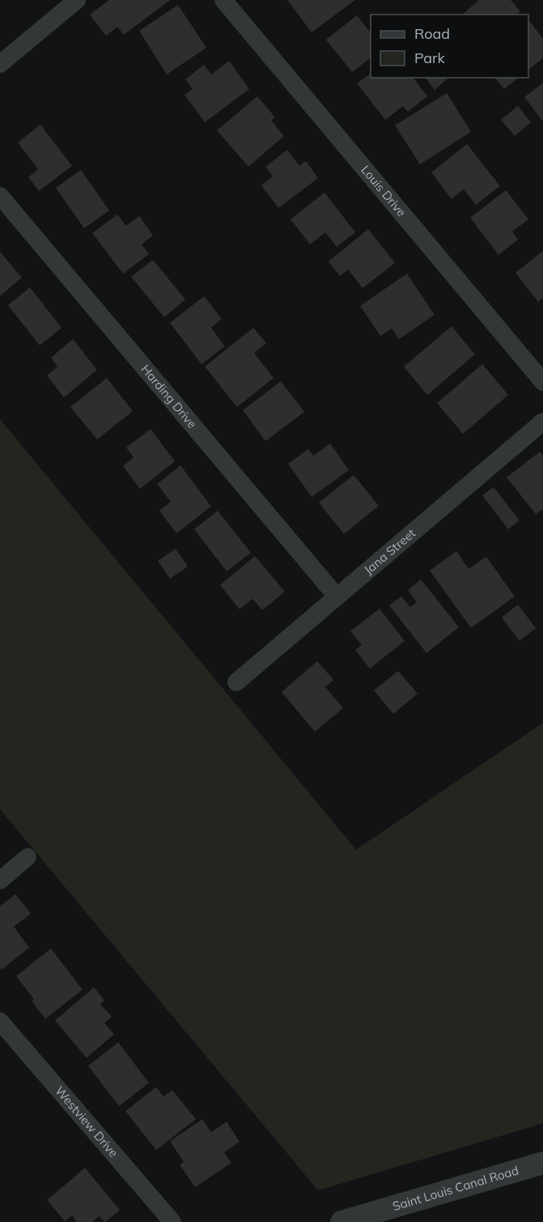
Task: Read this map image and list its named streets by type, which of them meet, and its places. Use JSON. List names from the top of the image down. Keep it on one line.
{"streets":{"street":["Louis Drive","Harding Drive","Jana Street","Westview Drive","Saint Louis Canal Road"]},"crossings":[["Harding Drive","Jana Street"]],"legend":["Road","Park"]}
